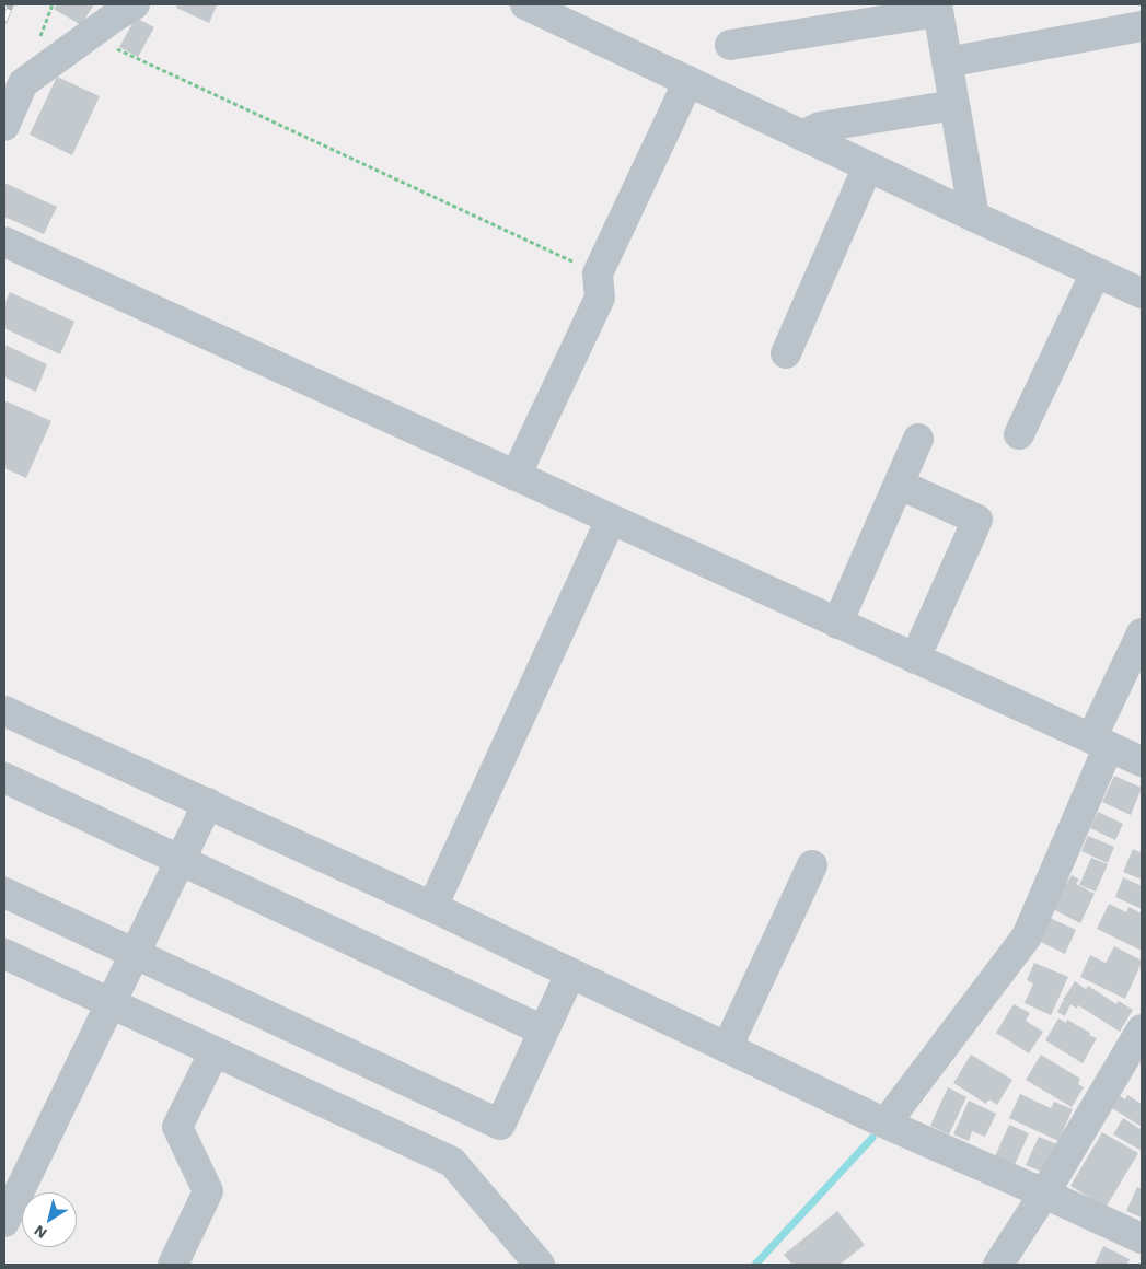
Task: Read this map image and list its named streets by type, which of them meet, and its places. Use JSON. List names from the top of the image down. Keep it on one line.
{"north":"bottom left"}
